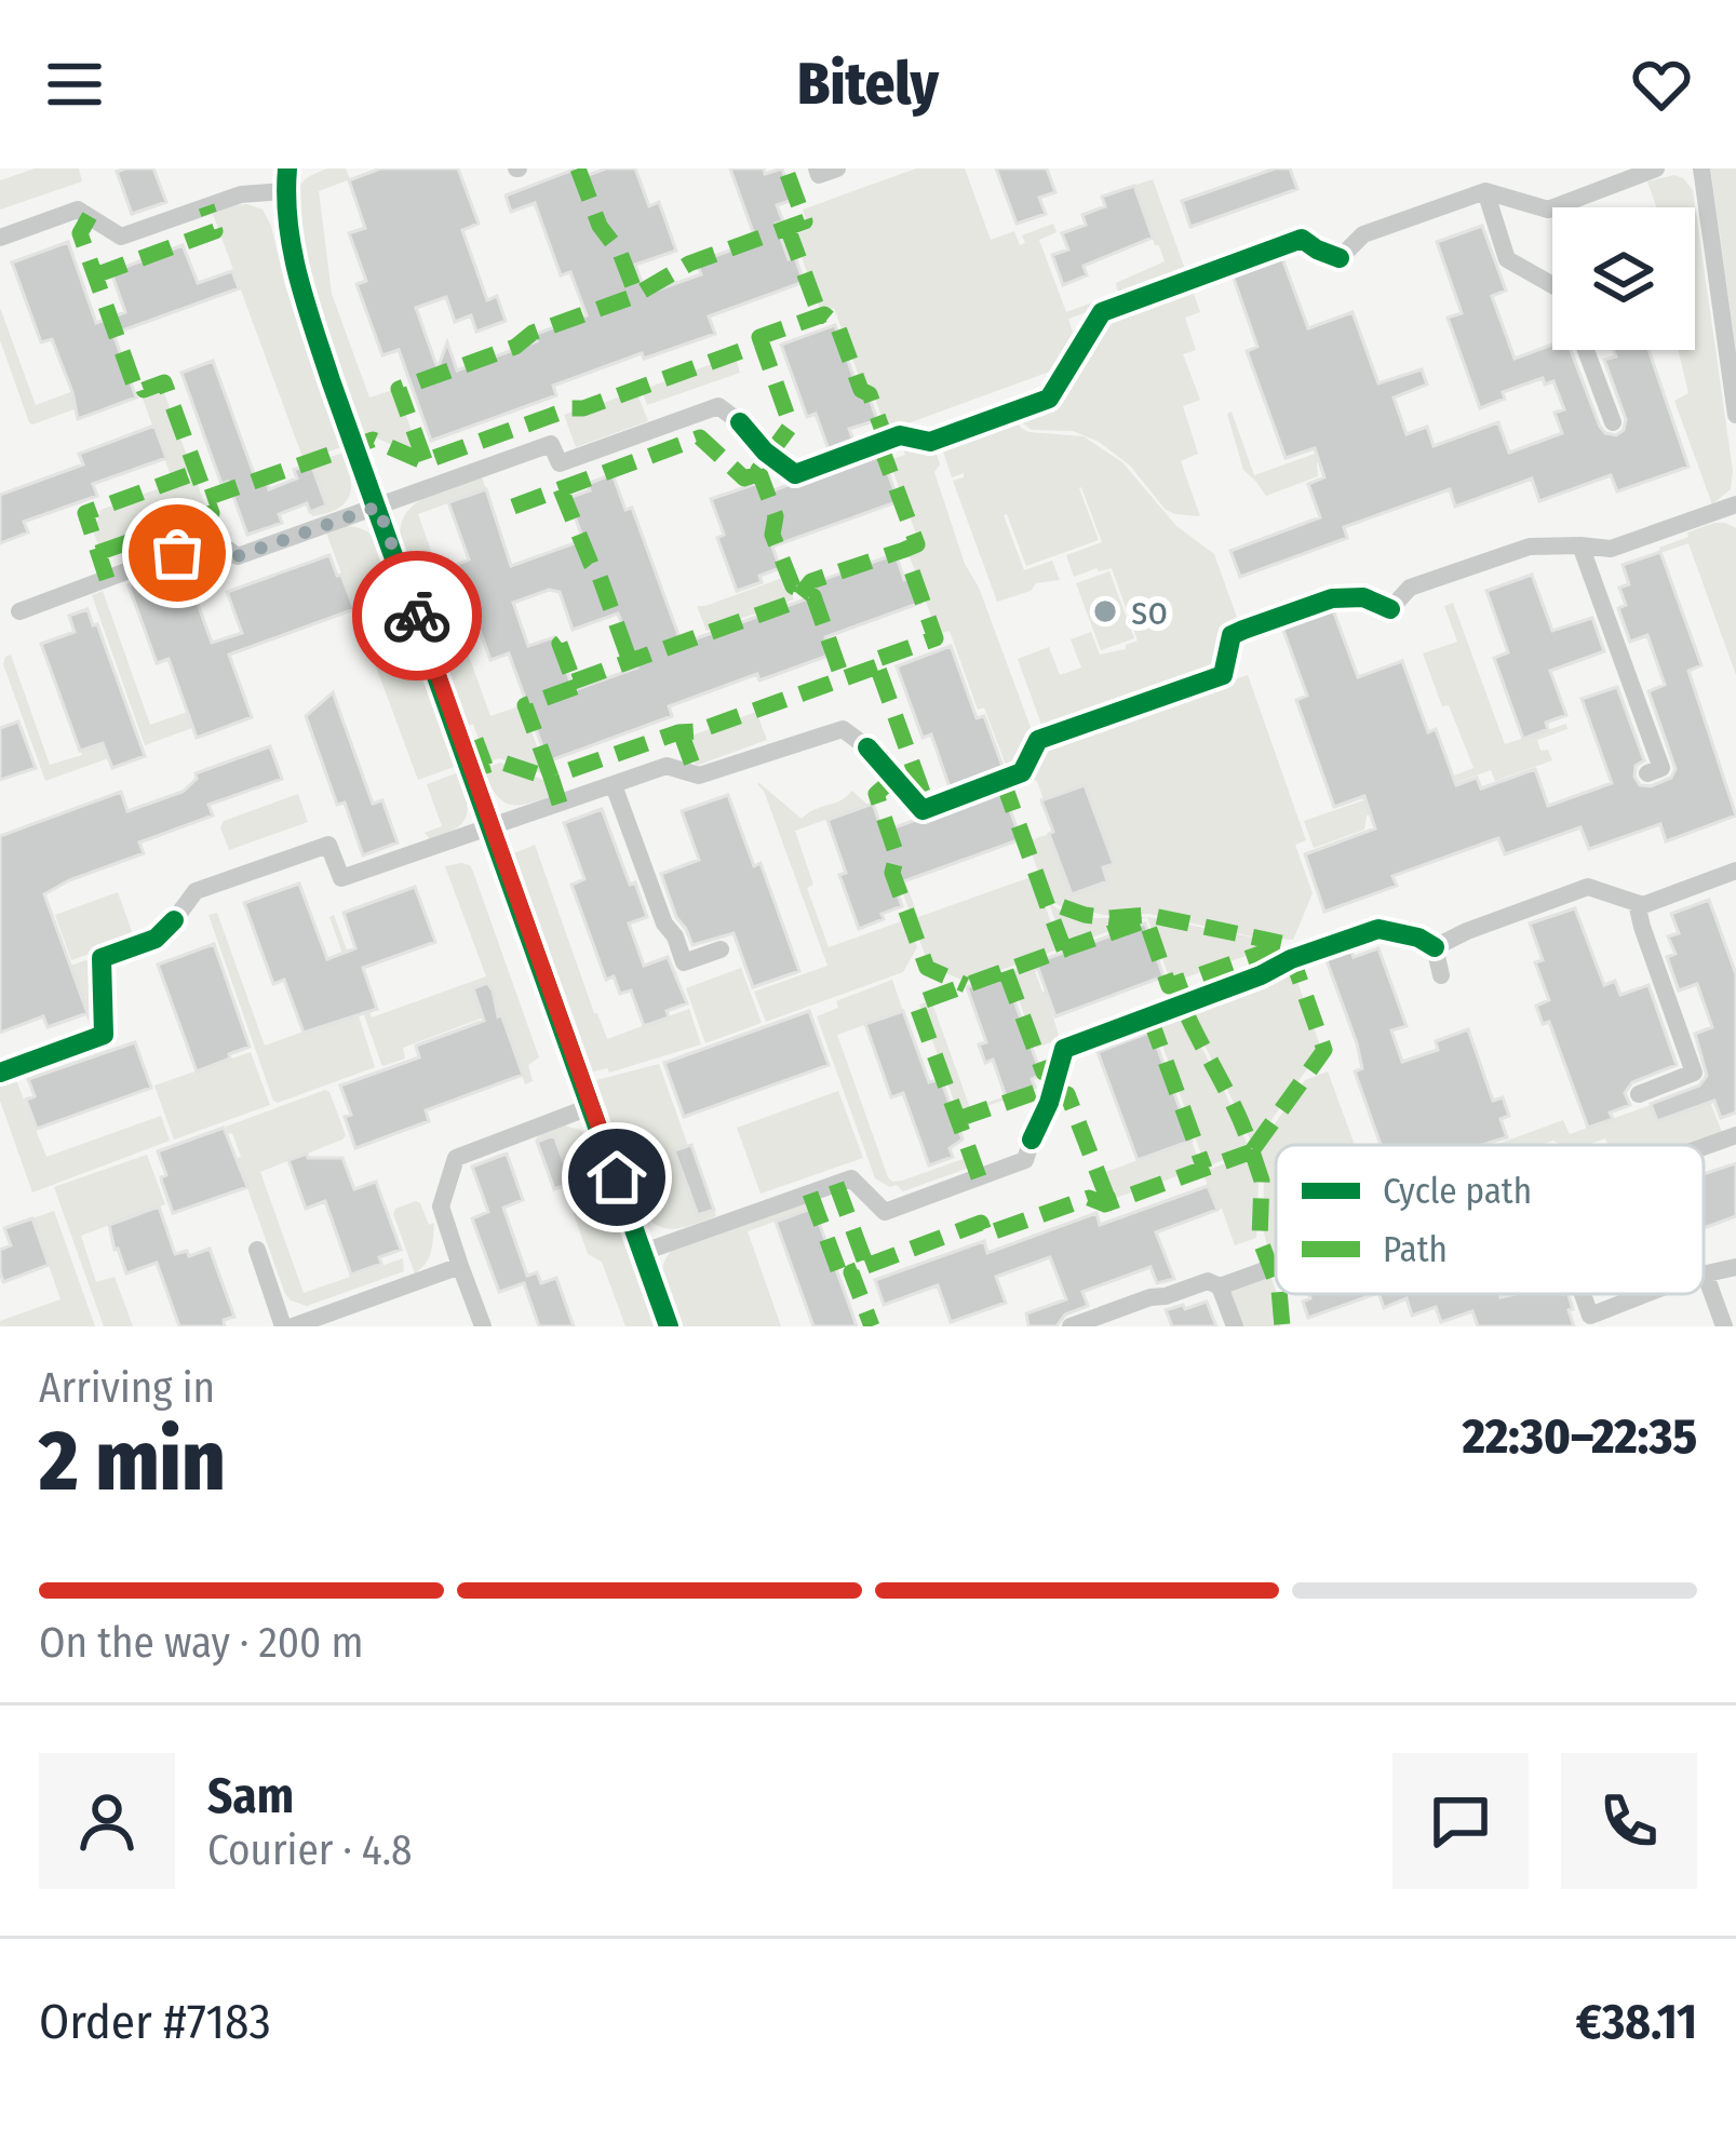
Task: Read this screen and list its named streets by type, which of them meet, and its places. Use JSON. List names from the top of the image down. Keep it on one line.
{"places":["so"],"legend":["Cycle path","Path"],"page":{"header":"Bitely","heading":["2 min","Arriving in","22:30–22:35"],"panel":["Sam","Courier · 4.8","Order #7183","€38.11"],"bar":"On the way · 200 m"}}
